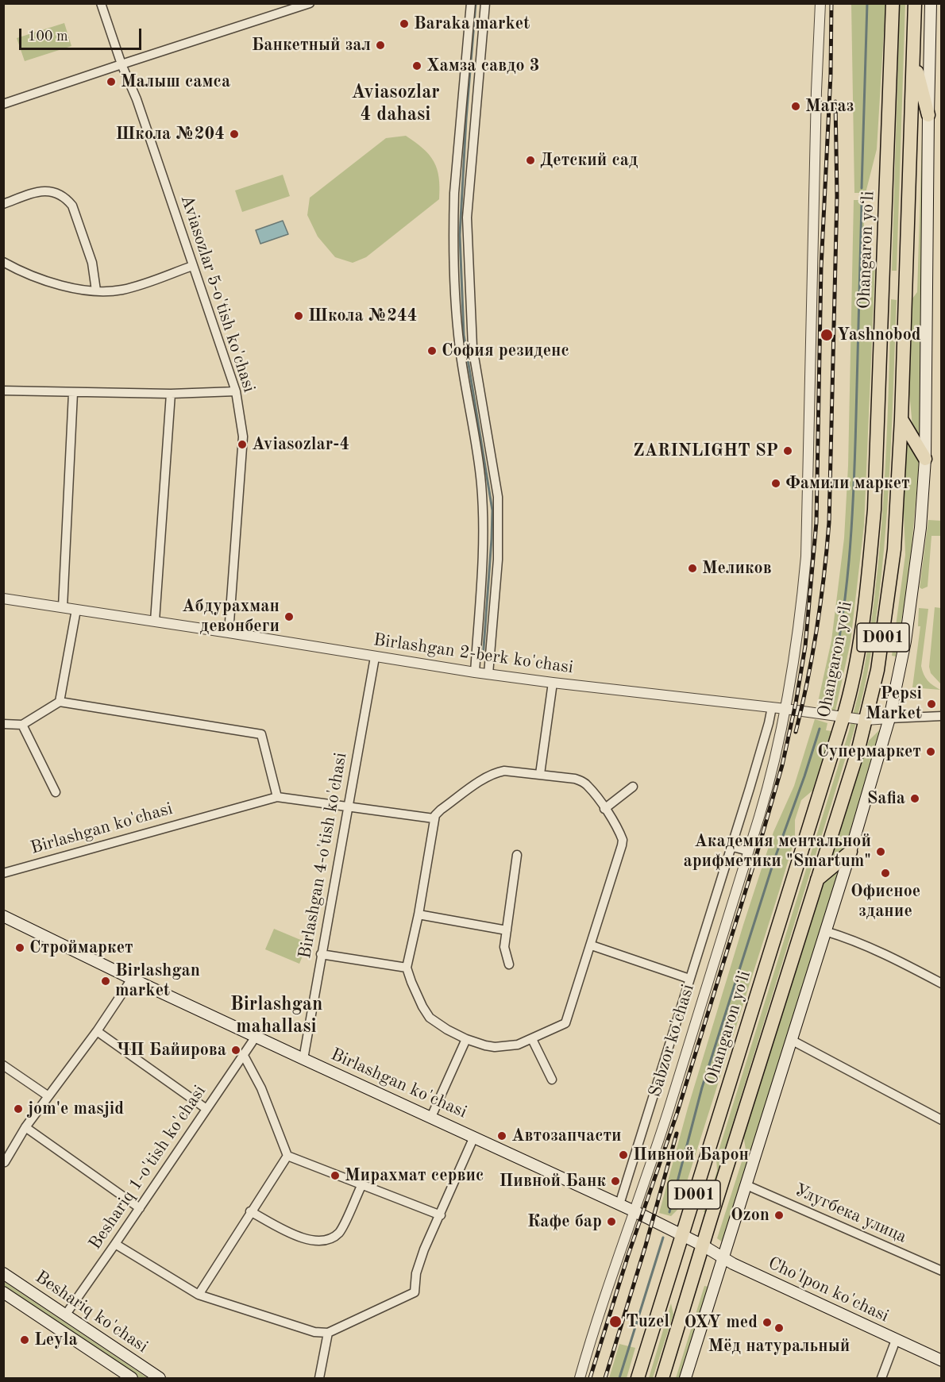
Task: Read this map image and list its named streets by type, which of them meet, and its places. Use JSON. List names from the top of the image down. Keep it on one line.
{"streets":{"highway":["Ohangaron yoʻli","D001"],"main road":["Birlashgan ko'chasi","Cho'lpon ko'chasi","Beshariq ko'chasi"],"street":["Aviasozlar 5-o'tish ko'chasi","Birlashgan 2-berk ko'chasi","Birlashgan 4-o'tish ko'chasi","Sabzor ko'chasi","Beshariq 1-o'tish ko'chasi","Улугбека улица"]},"crossings":[["Ohangaron yoʻli","Birlashgan 2-berk ko'chasi"],["Ohangaron yoʻli","Birlashgan ko'chasi"],["Aviasozlar 5-o'tish ko'chasi","Birlashgan 2-berk ko'chasi"],["D001","Birlashgan 2-berk ko'chasi"],["D001","Birlashgan ko'chasi"],["D001","Cho'lpon ko'chasi"],["Birlashgan 2-berk ko'chasi","Birlashgan 4-o'tish ko'chasi"],["Birlashgan 2-berk ko'chasi","Sabzor ko'chasi"],["Birlashgan ko'chasi","Birlashgan 4-o'tish ko'chasi"],["Birlashgan ko'chasi","Sabzor ko'chasi"],["Birlashgan ko'chasi","Beshariq 1-o'tish ko'chasi"],["Birlashgan ko'chasi","Cho'lpon ko'chasi"],["Beshariq 1-o'tish ko'chasi","Beshariq ko'chasi"]],"districts":["Aviasozlar 4 dahasi","Birlashgan mahallasi"],"places":["Baraka market","Банкетный зал","Хамза савдо 3","Малыш самса","Магаз","Школа №204","Детский сад","Школа №244","Yashnobod","София резиденс","Aviasozlar-4","ZARINLIGHT SP","Фамили маркет","Меликов","Абдурахман девонбеги","Pepsi Market","Супермаркет","Safia","Академия ментальной арифметики \"Smartum\"","Офисное здание","Строймаркет","Birlashgan market","ЧП Байирова","jom'e masjid","Автозапчасти","Пивной Барон","Мирахмат сервис","Пивной Банк","Ozon","Кафе бар","Tuzel","OXY med","Мёд натуральный","Leyla"],"scale_bar":"100 m"}
